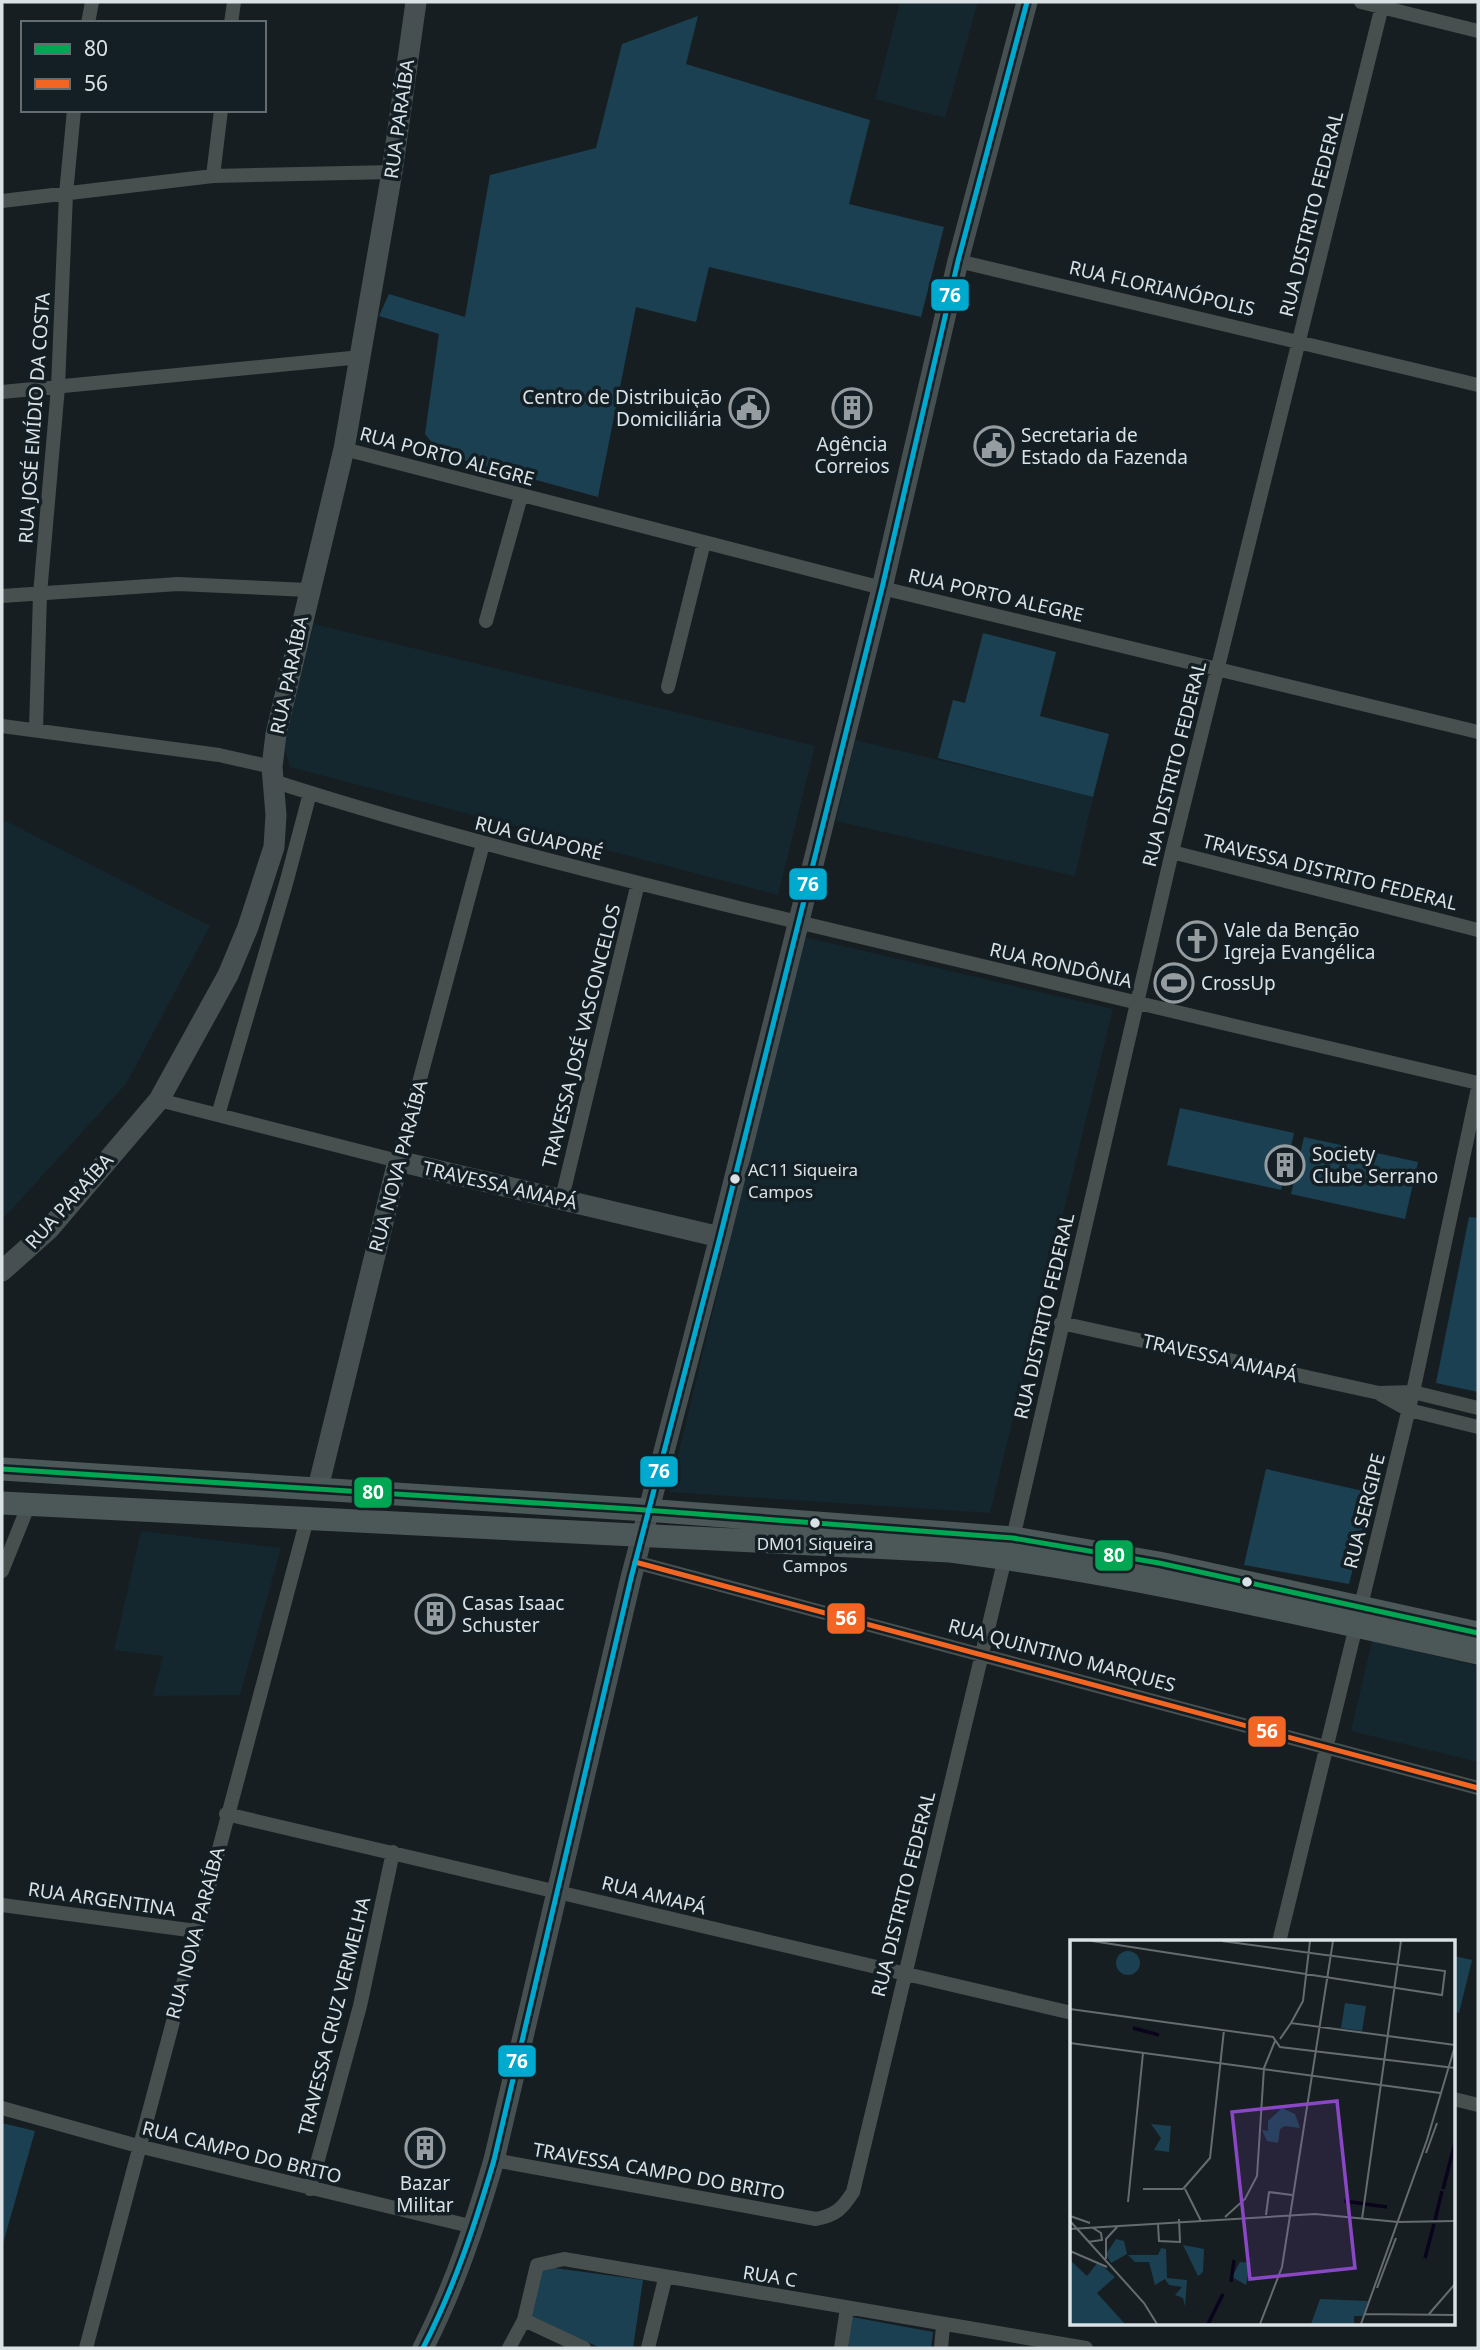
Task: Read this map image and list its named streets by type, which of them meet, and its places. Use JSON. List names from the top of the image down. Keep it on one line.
{"streets":{"main road":["RUA PARAÍBA","RUA NOVA PARAÍBA","TRAVESSA AMAPÁ"],"street":["RUA DISTRITO FEDERAL","RUA FLORIANÓPOLIS","RUA JOSÉ EMÍDIO DA COSTA","RUA PORTO ALEGRE","RUA GUAPORÉ","TRAVESSA DISTRITO FEDERAL","RUA RONDÔNIA","TRAVESSA JOSÉ VASCONCELOS","RUA SERGIPE","RUA QUINTINO MARQUES","RUA AMAPÁ","RUA ARGENTINA","TRAVESSA CRUZ VERMELHA","RUA CAMPO DO BRITO","TRAVESSA CAMPO DO BRITO","RUA C"]},"crossings":[["RUA PARAÍBA","RUA PORTO ALEGRE"],["RUA PARAÍBA","RUA GUAPORÉ"],["RUA PARAÍBA","TRAVESSA AMAPÁ"],["RUA DISTRITO FEDERAL","RUA FLORIANÓPOLIS"],["RUA DISTRITO FEDERAL","RUA PORTO ALEGRE"],["RUA DISTRITO FEDERAL","TRAVESSA DISTRITO FEDERAL"],["RUA DISTRITO FEDERAL","RUA RONDÔNIA"],["RUA DISTRITO FEDERAL","TRAVESSA AMAPÁ"],["RUA DISTRITO FEDERAL","RUA QUINTINO MARQUES"],["RUA DISTRITO FEDERAL","RUA AMAPÁ"],["RUA DISTRITO FEDERAL","TRAVESSA CAMPO DO BRITO"],["RUA JOSÉ EMÍDIO DA COSTA","RUA GUAPORÉ"],["RUA GUAPORÉ","RUA RONDÔNIA"],["RUA GUAPORÉ","TRAVESSA JOSÉ VASCONCELOS"],["RUA GUAPORÉ","RUA NOVA PARAÍBA"],["RUA RONDÔNIA","RUA SERGIPE"],["TRAVESSA JOSÉ VASCONCELOS","TRAVESSA AMAPÁ"],["RUA NOVA PARAÍBA","TRAVESSA AMAPÁ"],["RUA NOVA PARAÍBA","RUA AMAPÁ"],["RUA NOVA PARAÍBA","RUA ARGENTINA"],["RUA NOVA PARAÍBA","RUA CAMPO DO BRITO"],["TRAVESSA AMAPÁ","RUA SERGIPE"],["RUA SERGIPE","RUA QUINTINO MARQUES"],["RUA AMAPÁ","TRAVESSA CRUZ VERMELHA"],["TRAVESSA CRUZ VERMELHA","RUA CAMPO DO BRITO"]],"places":{"public building":["Centro de Distribuição Domiciliária","Secretaria de Estado da Fazenda"],"building":["Agência Correios","Society Clube Serrano","Casas Isaac Schuster","Bazar Militar"],"church":["Vale da Benção Igreja Evangélica"],"sports":["CrossUp"],"other":["AC11 Siqueira Campos","DM01 Siqueira Campos"]},"lines":["transit line 76","transit line 80","transit line 56"],"legend":["80","56"]}
